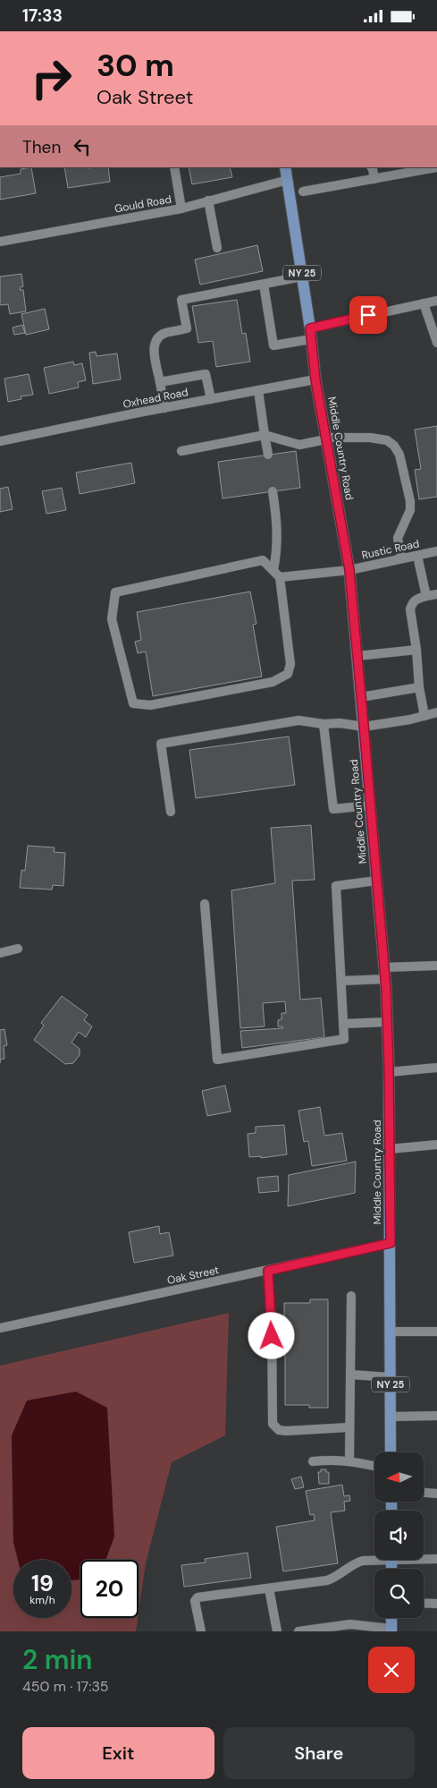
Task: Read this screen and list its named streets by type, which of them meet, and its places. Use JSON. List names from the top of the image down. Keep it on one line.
{"streets":{"main road":["NY 25","Middle Country Road"],"street":["Gould Road","Oxhead Road","Rustic Road","Oak Street"]},"crossings":[["Gould Road","Middle Country Road"],["Oxhead Road","Middle Country Road"],["Middle Country Road","Rustic Road"],["Middle Country Road","Oak Street"]],"north":"left","page":{"status":"17:33","turn":["30 m","Oak Street"],"then":"Then","speed":"19 km/h","limit":"20","heading":["2 min","450 m · 17:35"],"buttons":["Exit","Share"]}}
